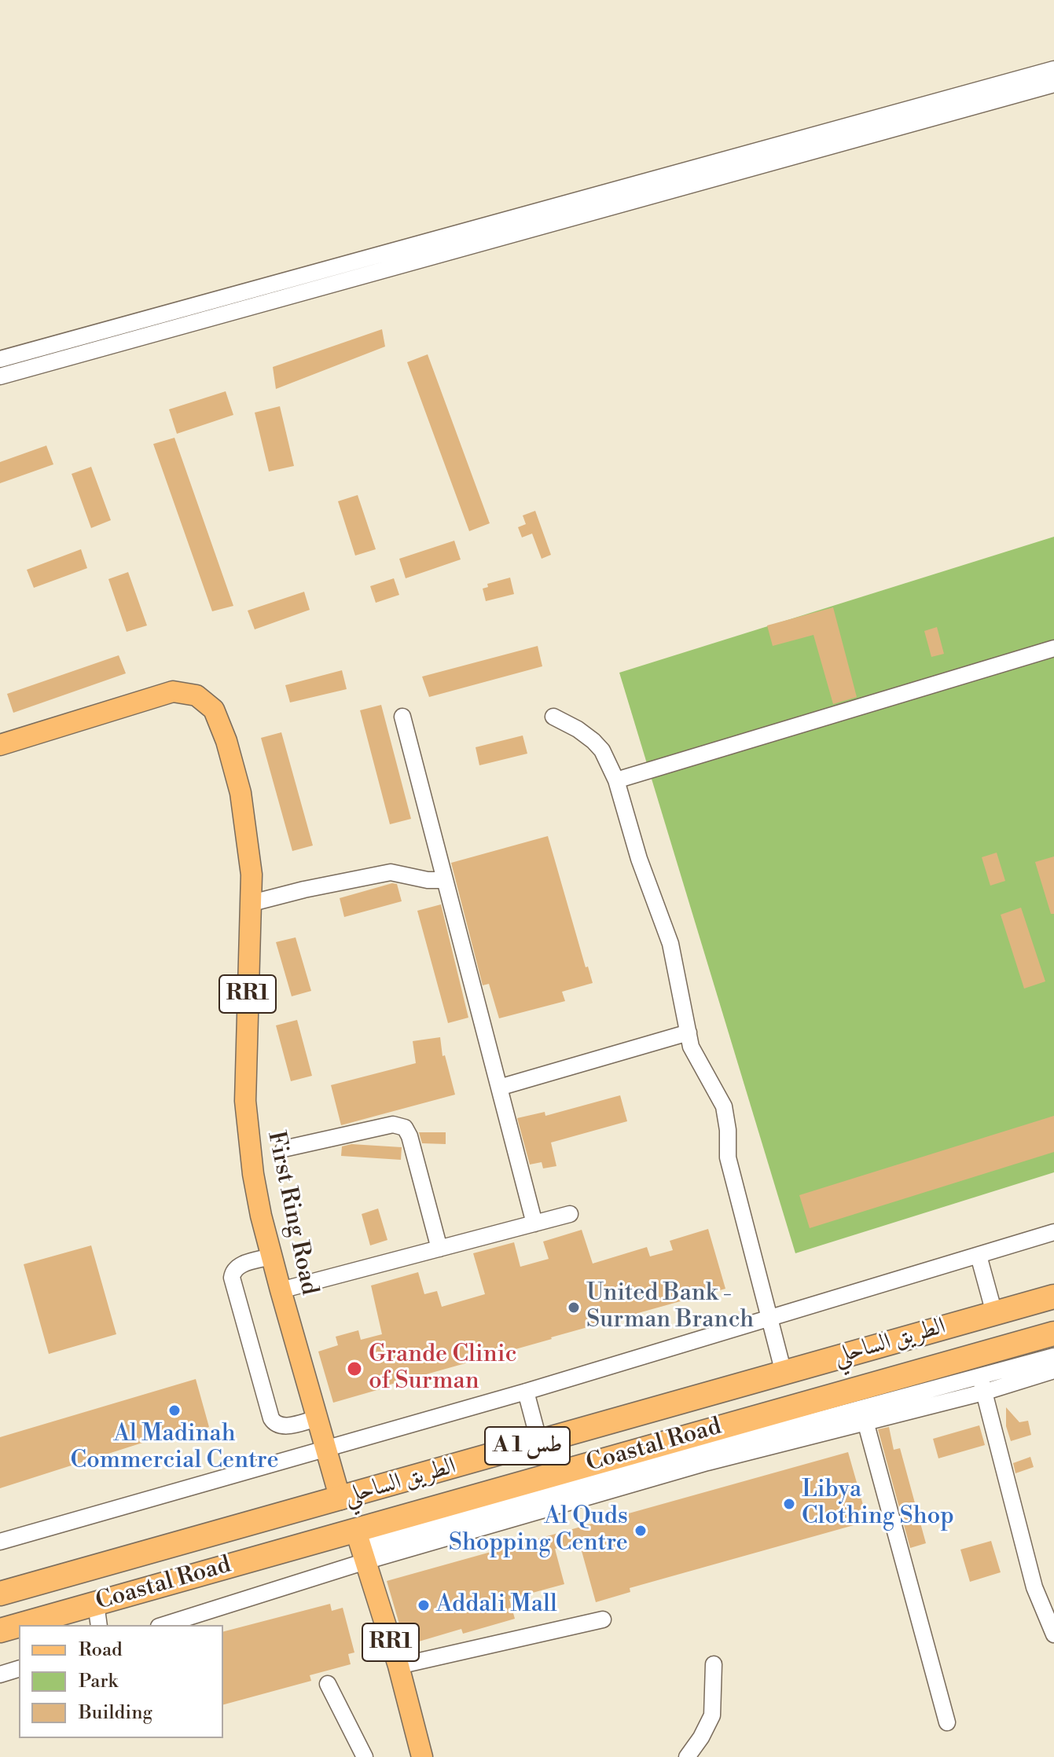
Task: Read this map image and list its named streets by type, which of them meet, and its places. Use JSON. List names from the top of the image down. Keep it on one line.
{"streets":{"highway":["الطريق الساحلي","A 1 طس","Coastal Road"],"main road":["RR1","First Ring Road"]},"crossings":[["RR1","Coastal Road"],["First Ring Road","الطريق الساحلي"]],"places":["United Bank - Surman Branch","Grande Clinic of Surman","Al Madinah Commercial Centre","Libya Clothing Shop","Al Quds Shopping Centre","Addali Mall"],"legend":["Road","Park","Building"]}
